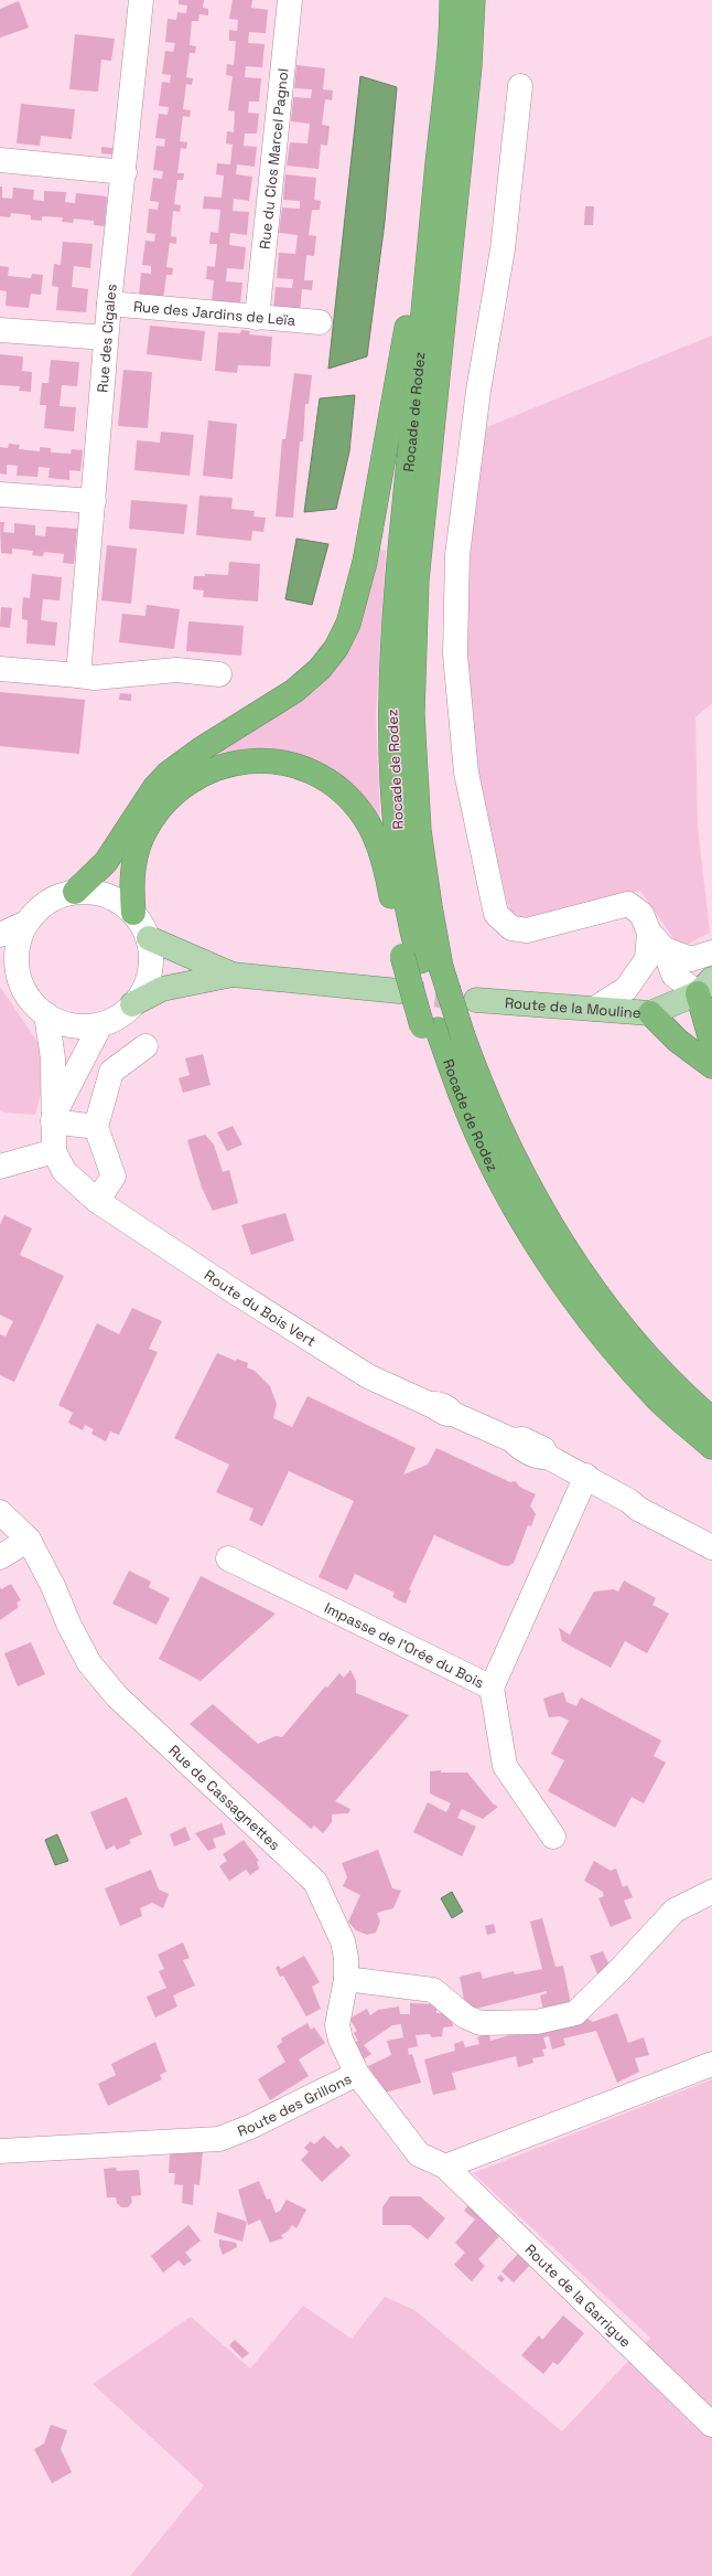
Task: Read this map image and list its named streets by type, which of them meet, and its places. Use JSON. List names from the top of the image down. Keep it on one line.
{"streets":{"highway":["Rocade de Rodez"],"main road":["Route de la Mouline"],"street":["Rue du Clos Marcel Pagnol","Rue des Jardins de Leïa","Rue des Cigales","Route du Bois Vert","Impasse de l'Orée du Bois","Rue de Cassagnettes","Route des Grillons","Route de la Garrigue"]},"crossings":[["Rue du Clos Marcel Pagnol","Rue des Jardins de Leïa"],["Rue des Jardins de Leïa","Rue des Cigales"],["Route du Bois Vert","Impasse de l'Orée du Bois"],["Rue de Cassagnettes","Route des Grillons"],["Route des Grillons","Route de la Garrigue"]]}
